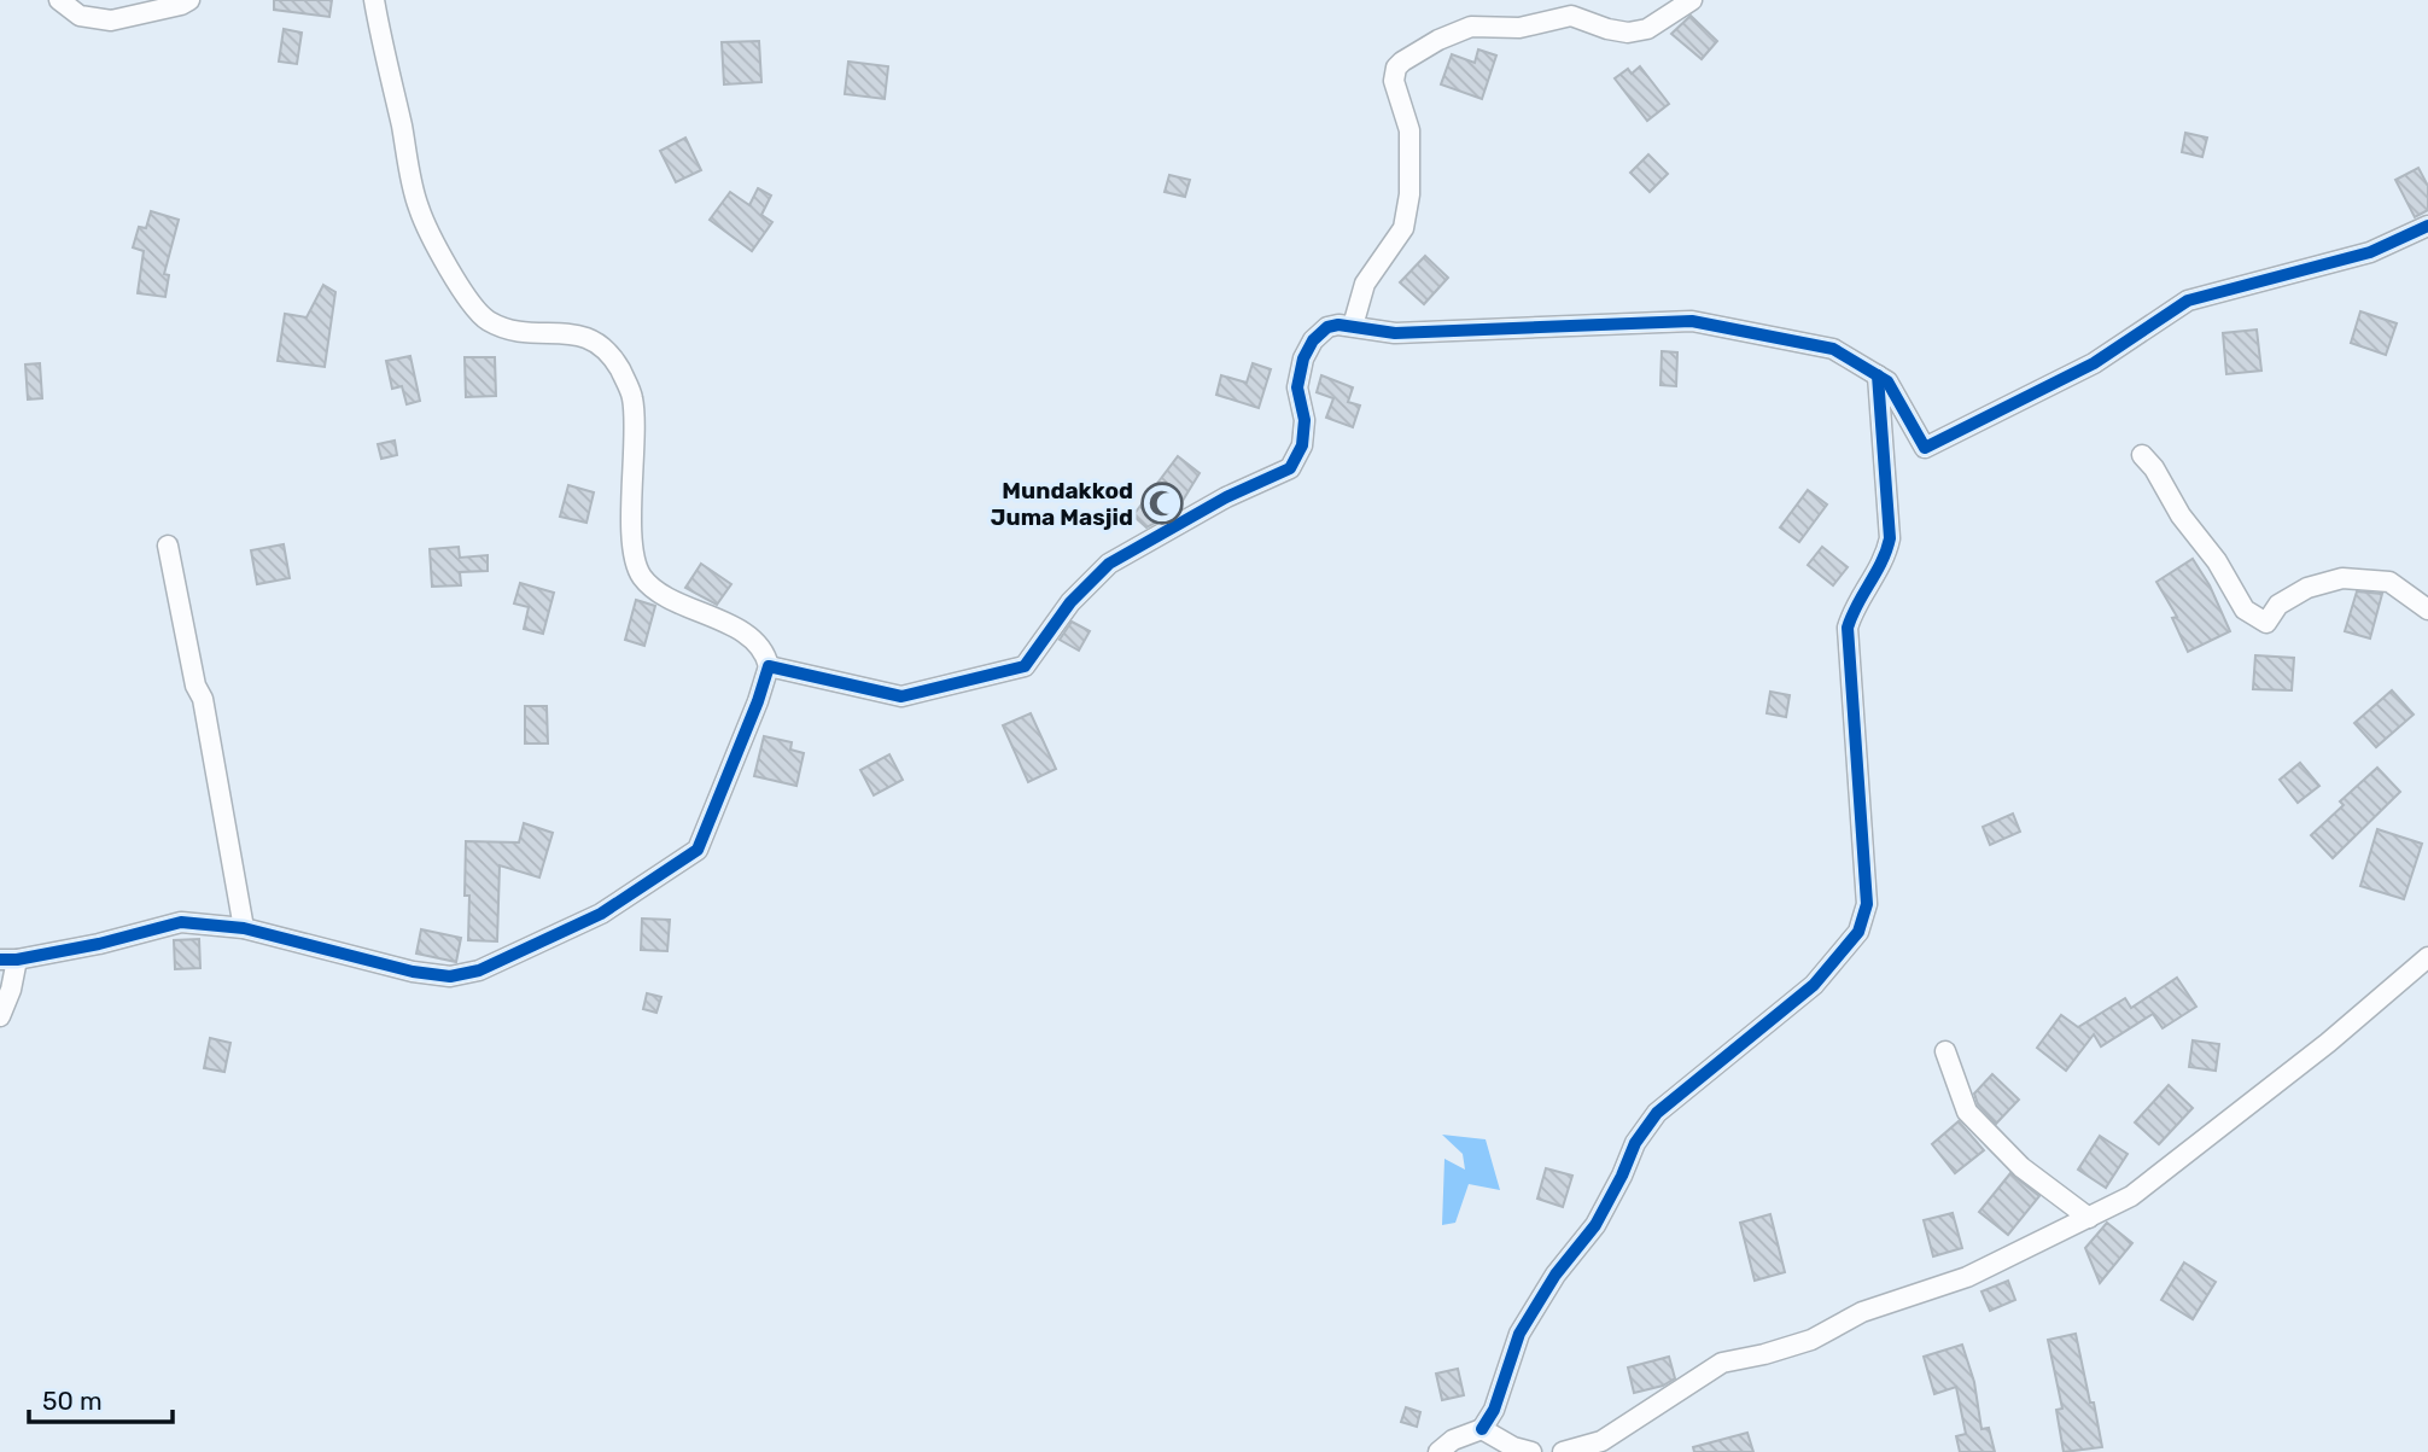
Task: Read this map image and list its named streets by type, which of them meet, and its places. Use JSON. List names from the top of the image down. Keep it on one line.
{"places":{"mosque":["Mundakkod Juma Masjid"]},"scale_bar":"50 m"}
